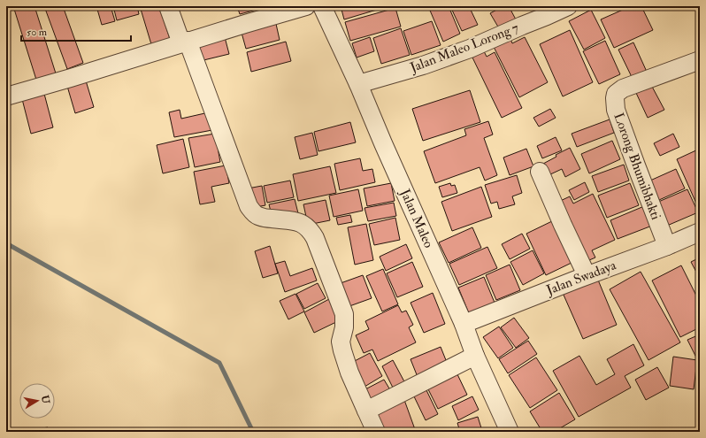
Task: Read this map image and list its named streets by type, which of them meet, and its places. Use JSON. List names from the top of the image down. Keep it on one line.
{"streets":{"street":["Jalan Maleo Lorong 7","Lorong Bhumibhakti","Jalan Maleo","Jalan Swadaya"]},"crossings":[["Jalan Maleo Lorong 7","Jalan Maleo"],["Lorong Bhumibhakti","Jalan Swadaya"],["Jalan Maleo","Jalan Swadaya"]],"scale_bar":"50 m","north":"right"}
